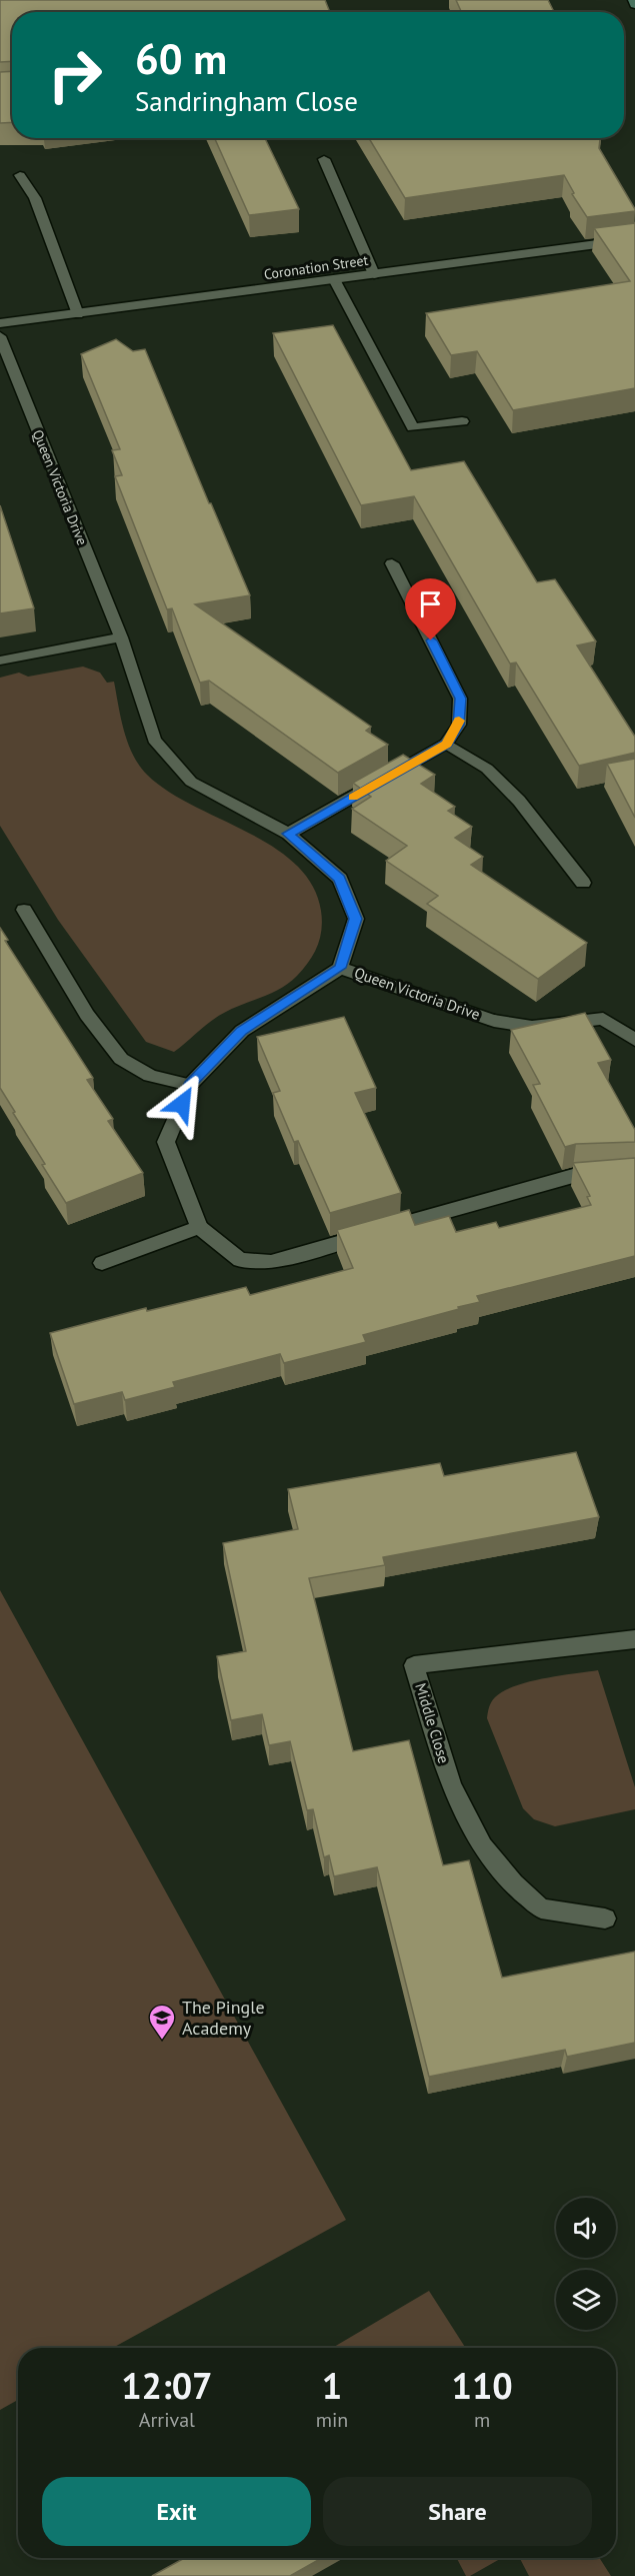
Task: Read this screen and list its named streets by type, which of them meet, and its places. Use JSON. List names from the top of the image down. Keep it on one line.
{"streets":{"street":["Coronation Street","Queen Victoria Drive","Middle Close"]},"places":{"school or university":["The Pingle Academy"]},"page":{"turn":["60 m","Sandringham Close"],"eta":["12:07","Arrival","1","min","110","m"],"buttons":["Exit","Share"]}}
